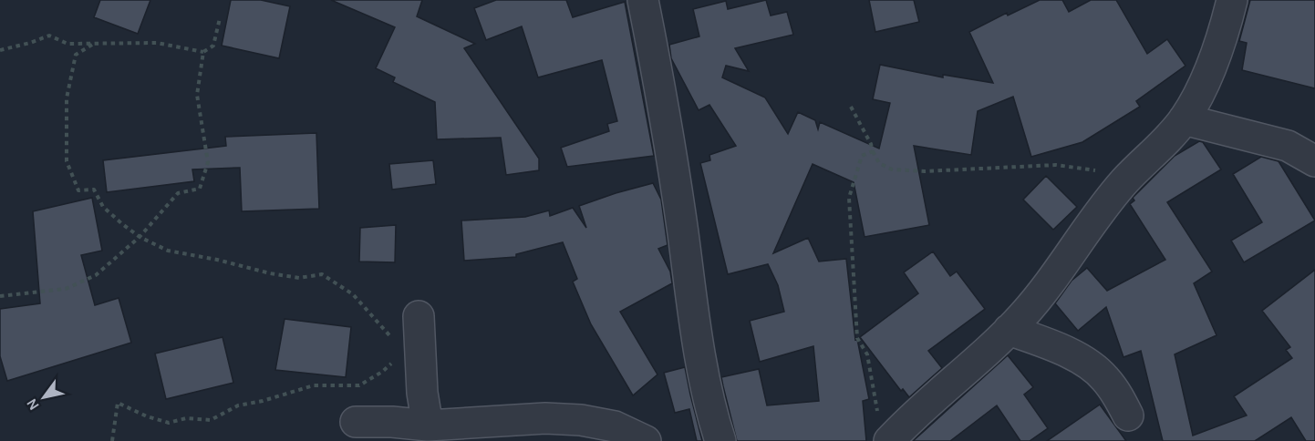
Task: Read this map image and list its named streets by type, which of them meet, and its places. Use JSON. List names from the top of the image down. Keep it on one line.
{"north":"bottom left"}
